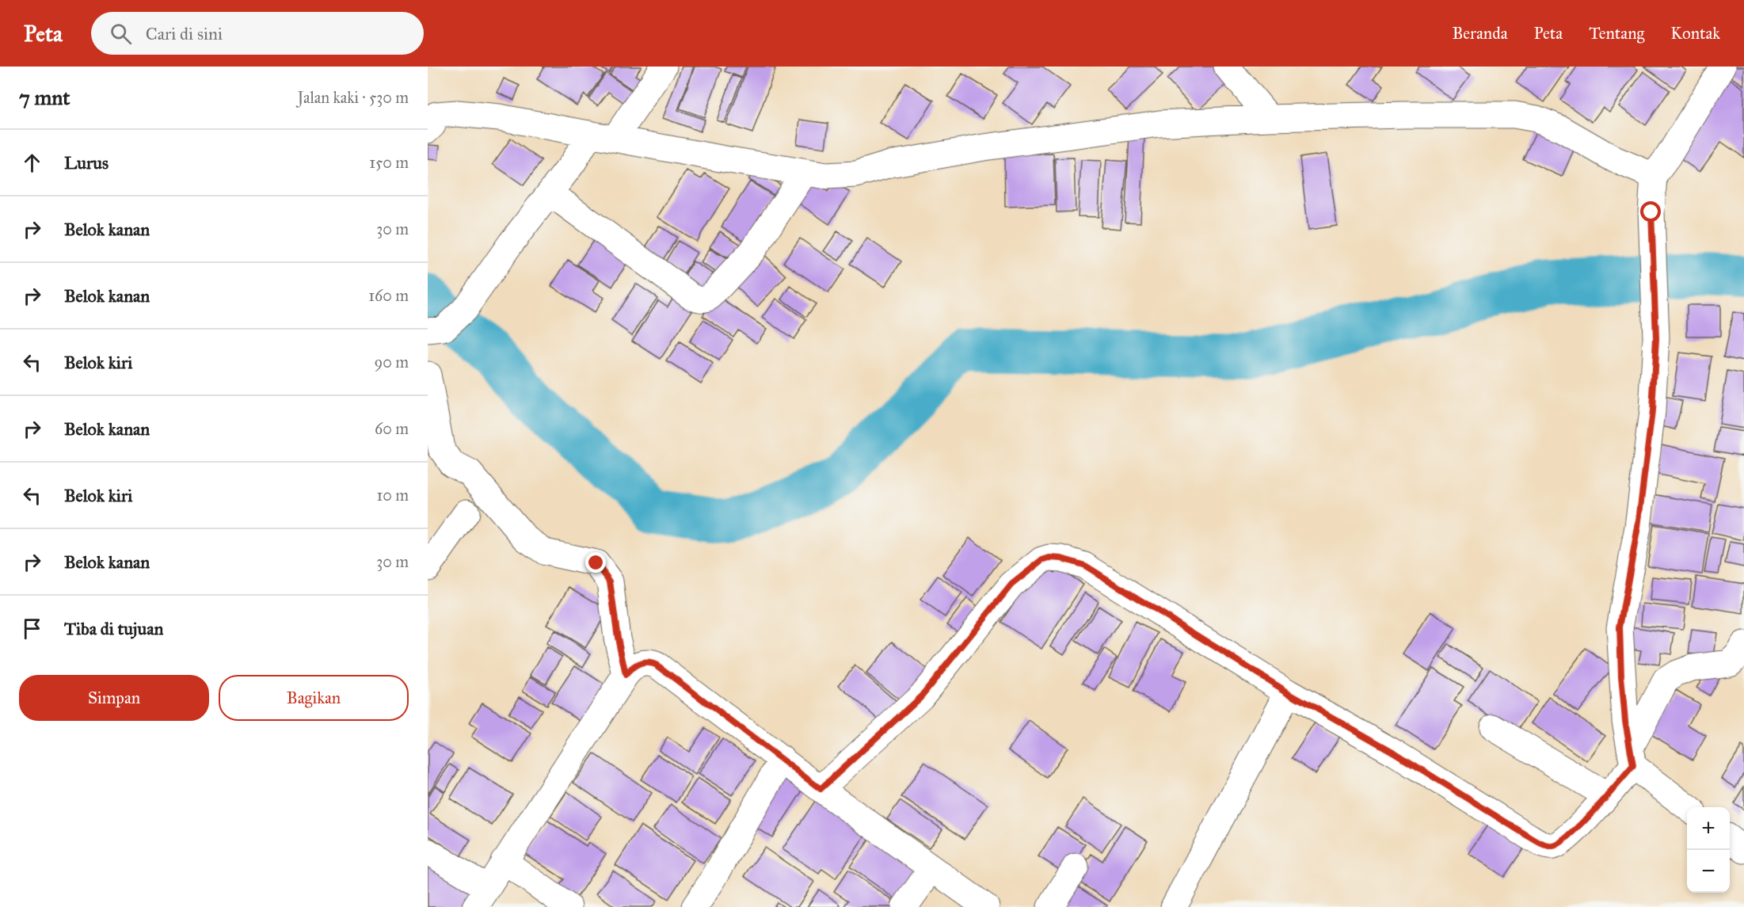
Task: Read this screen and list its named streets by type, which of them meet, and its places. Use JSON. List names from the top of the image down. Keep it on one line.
{"page":{"header":"Peta","search":"Cari di sini","nav":["Beranda","Peta","Tentang","Kontak"],"heading":["7 mnt","Jalan kaki · 530 m"],"list":[["Lurus","150 m"],["Belok kanan","30 m"],["Belok kanan","160 m"],["Belok kiri","90 m"],["Belok kanan","60 m"],["Belok kiri","10 m"],["Belok kanan","30 m"],"Tiba di tujuan"],"buttons":["Simpan","Bagikan"],"map_buttons":["+","−"]}}
